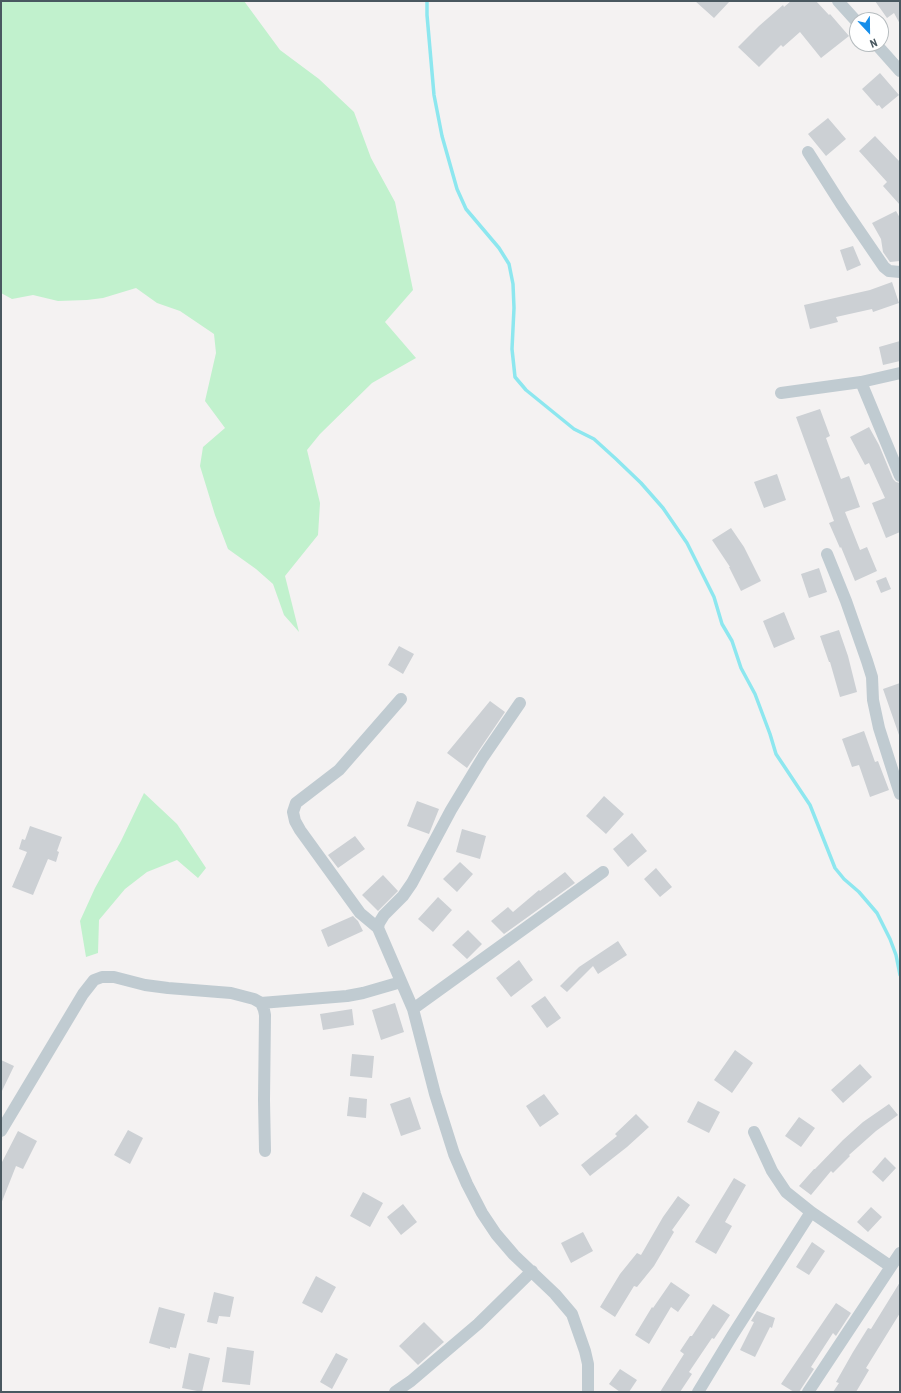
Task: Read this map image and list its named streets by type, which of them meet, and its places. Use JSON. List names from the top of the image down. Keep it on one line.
{"north":"bottom"}
